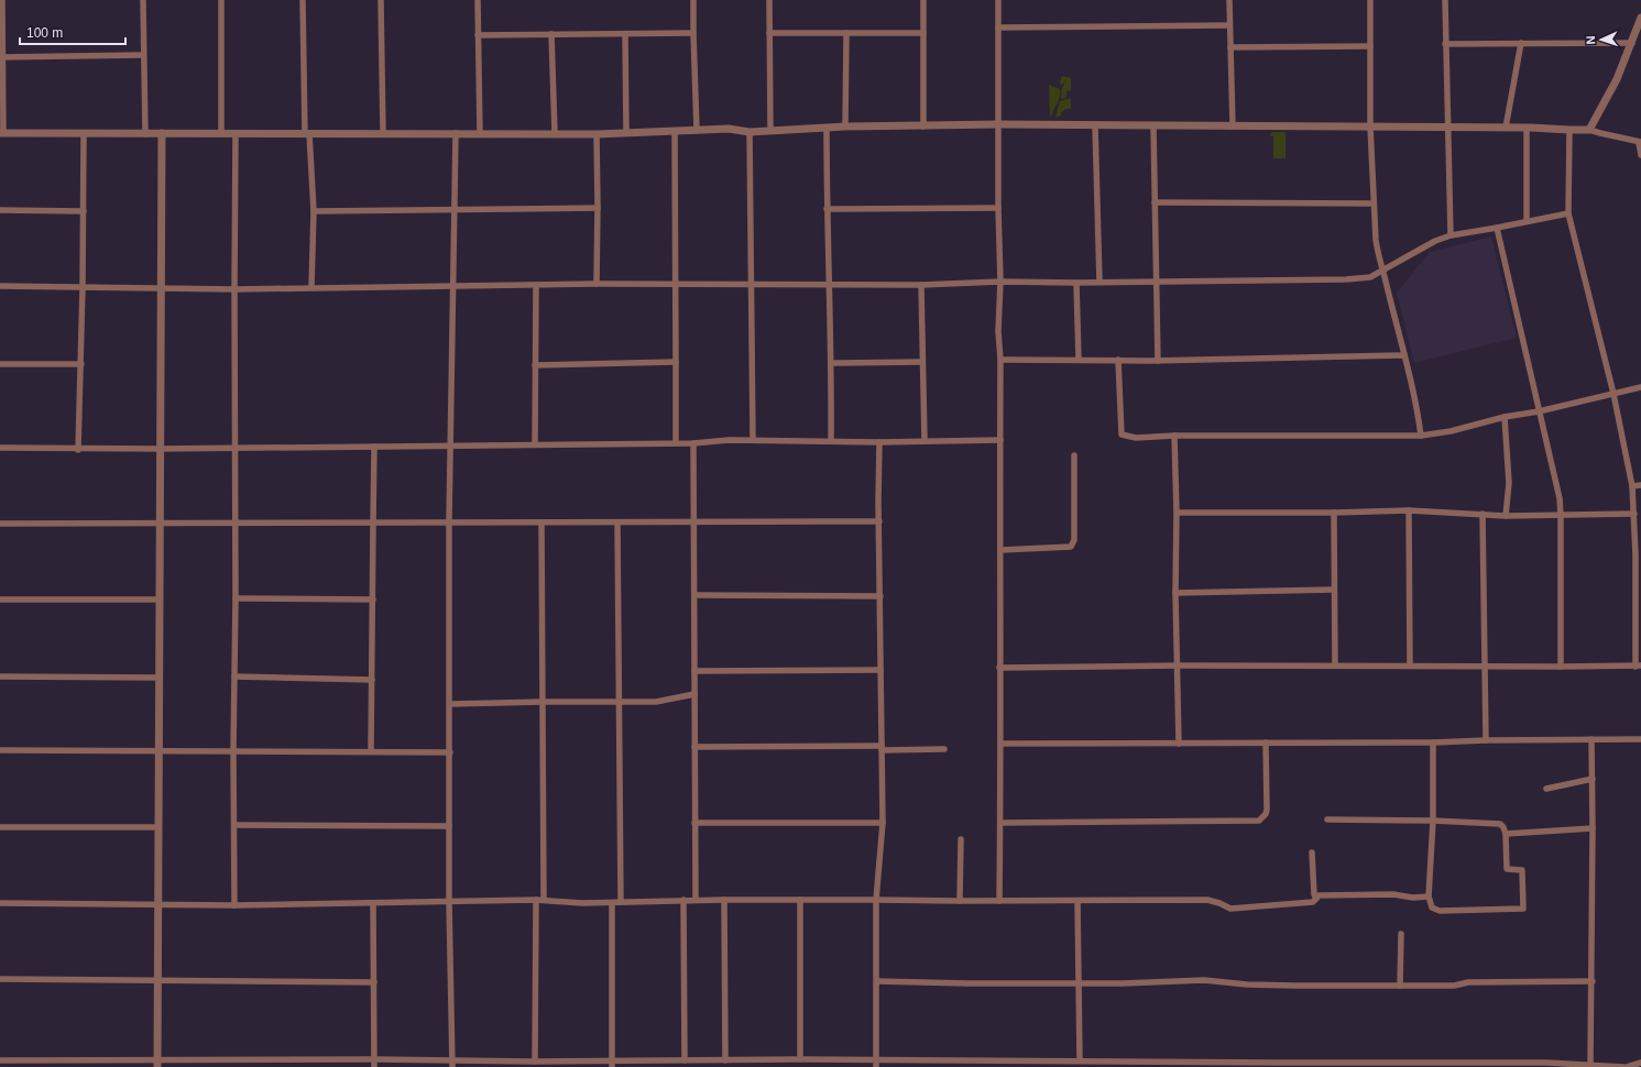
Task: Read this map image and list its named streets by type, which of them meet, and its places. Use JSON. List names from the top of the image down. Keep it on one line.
{"scale_bar":"100 m","north":"left"}
